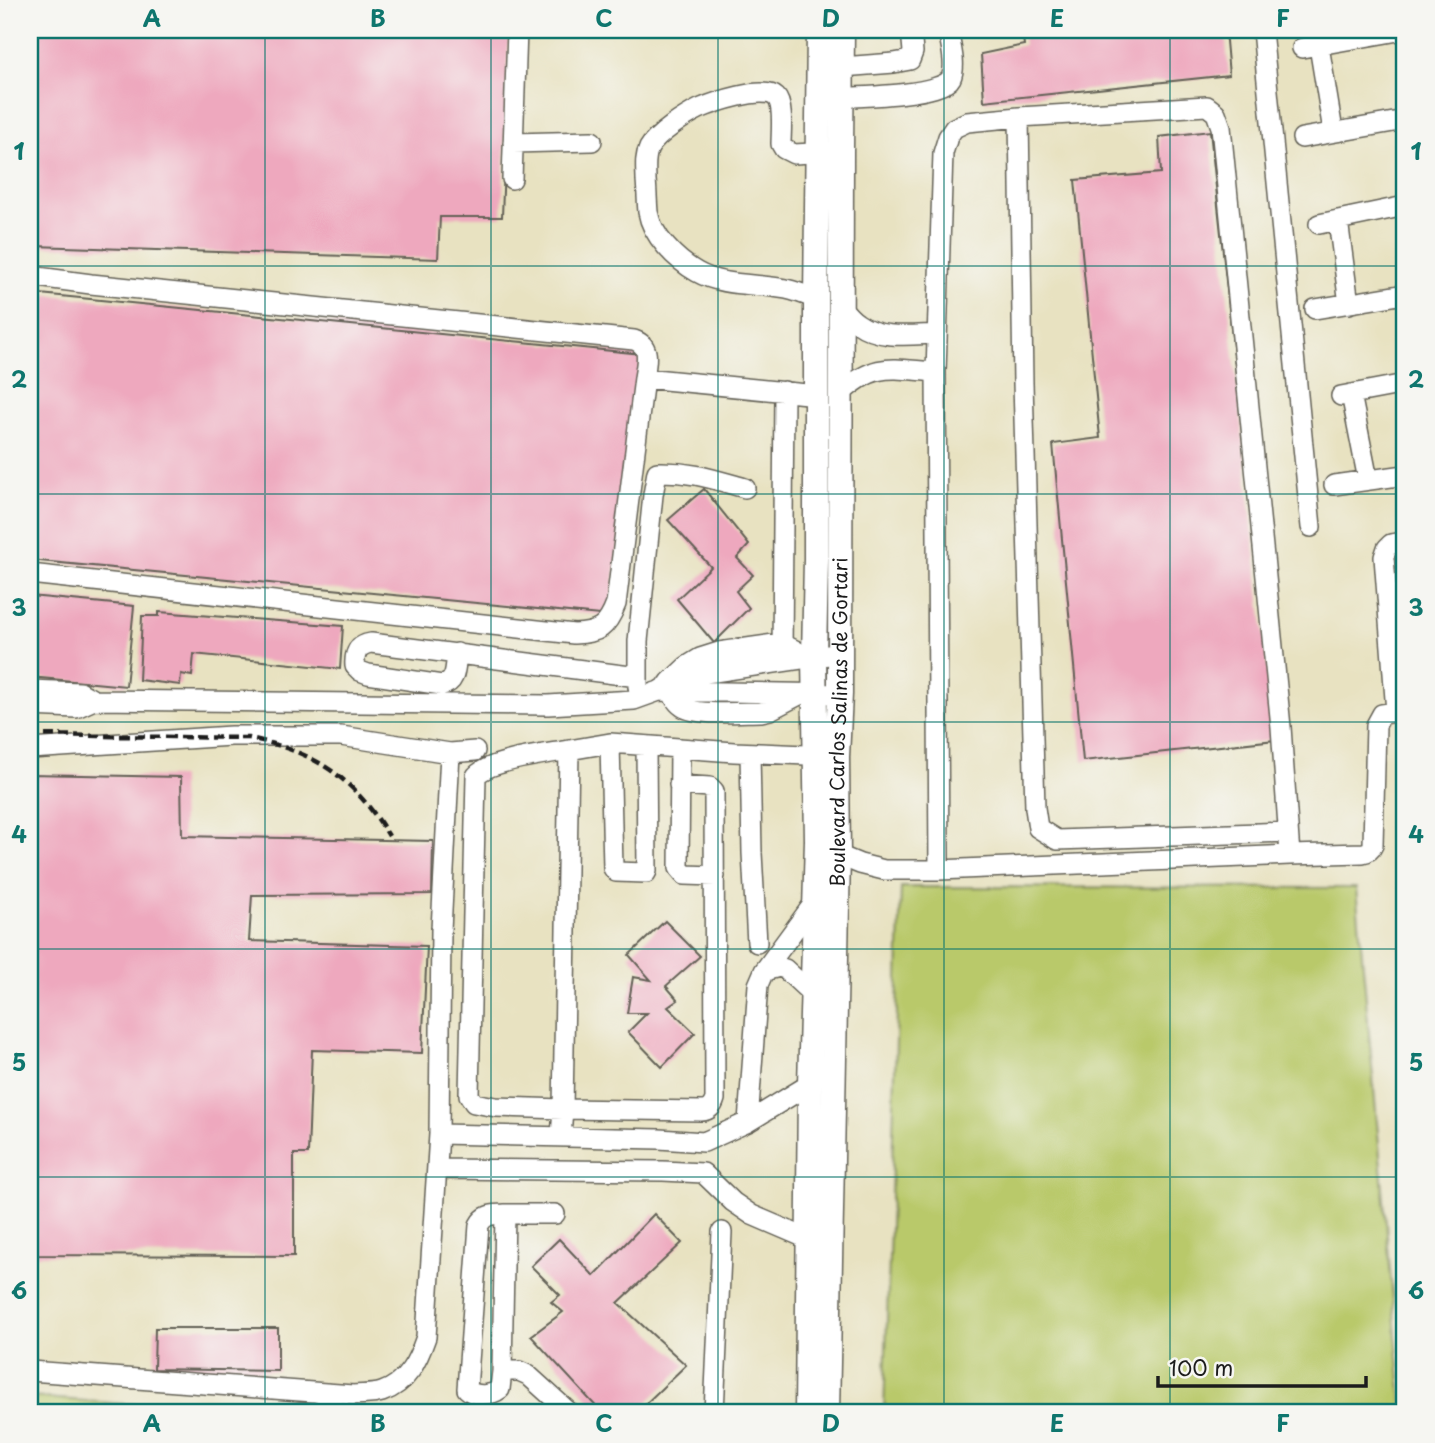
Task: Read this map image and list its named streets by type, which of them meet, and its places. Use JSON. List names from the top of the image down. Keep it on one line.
{"streets":{"main road":["Boulevard Carlos Salinas de Gortari"]},"scale_bar":"100 m","grid":{"columns":["A","B","C","D","E","F"],"rows":["1","2","3","4","5","6"]}}
